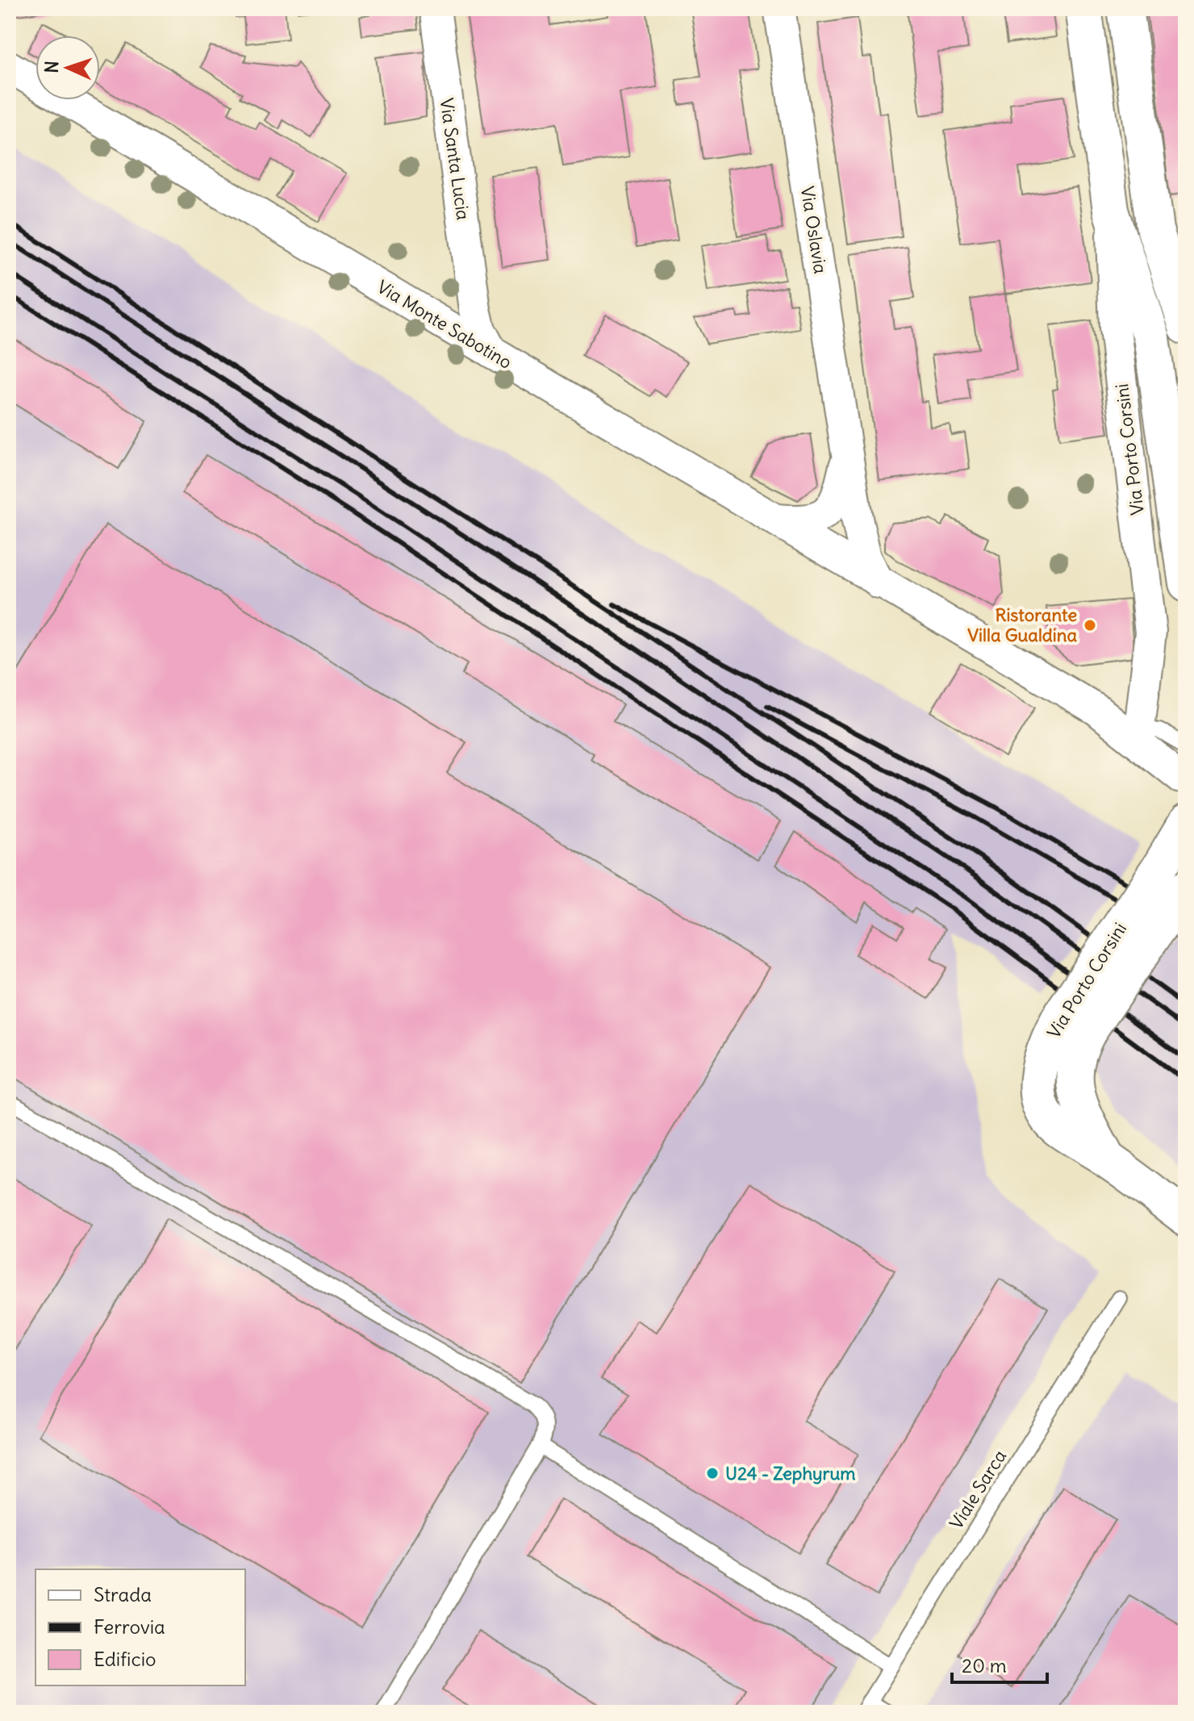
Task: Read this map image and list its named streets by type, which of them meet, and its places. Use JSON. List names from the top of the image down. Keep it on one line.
{"streets":{"street":["Via Santa Lucia","Via Oslavia","Via Monte Sabotino","Via Porto Corsini"],"lane":["Viale Sarca"]},"crossings":[["Via Santa Lucia","Via Monte Sabotino"],["Via Oslavia","Via Monte Sabotino"],["Via Monte Sabotino","Via Porto Corsini"]],"places":["Ristorante Villa Gualdina","U24 - Zephyrum"],"legend":["Strada","Ferrovia","Edificio"],"scale_bar":"20 m","north":"left"}
